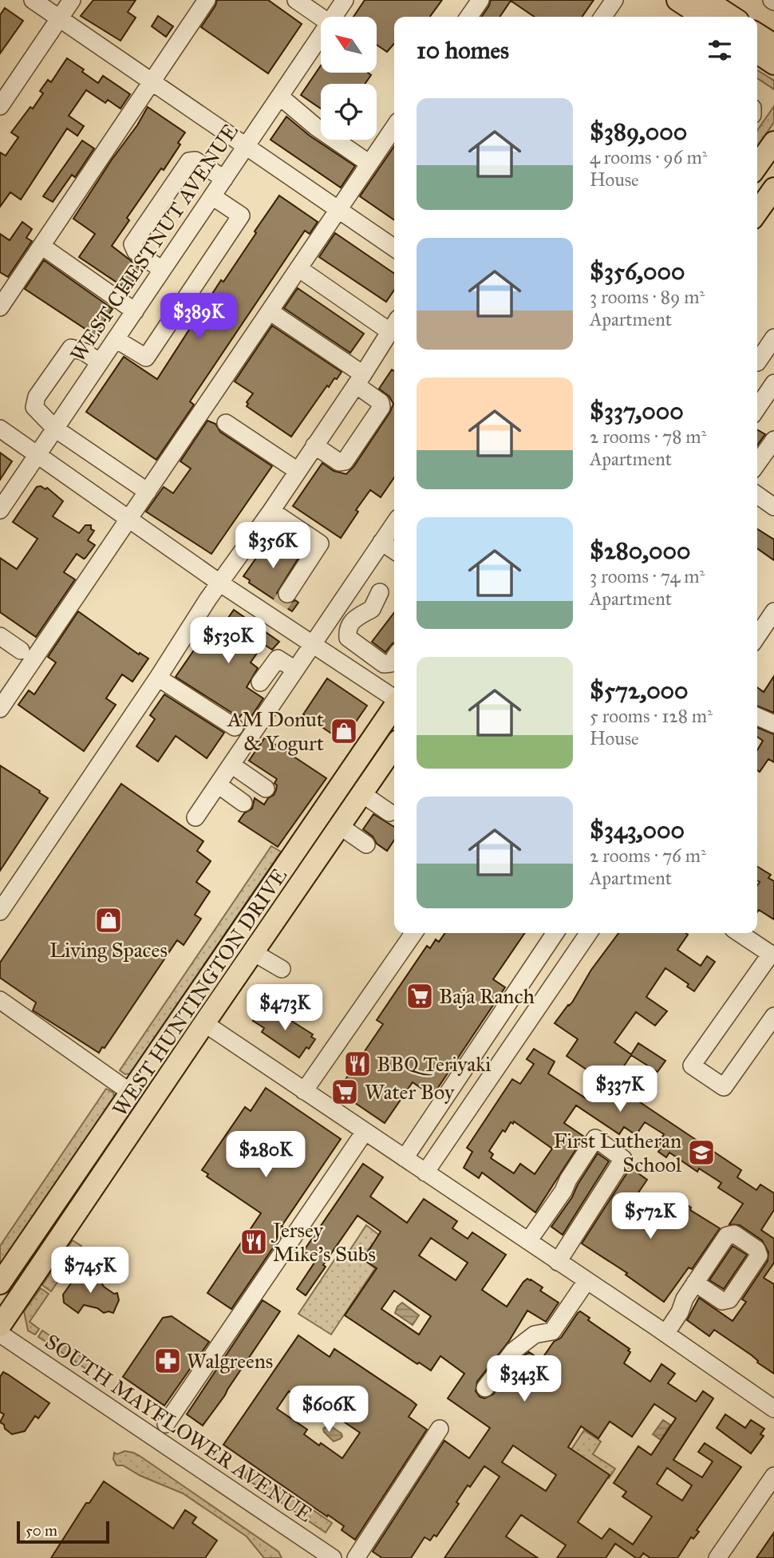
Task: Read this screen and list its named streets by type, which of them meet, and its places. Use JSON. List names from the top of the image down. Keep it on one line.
{"streets":{"main road":["WEST HUNTINGTON DRIVE"],"street":["WEST CHESTNUT AVENUE","SOUTH MAYFLOWER AVENUE"]},"places":{"shop":["AM Donut & Yogurt","Living Spaces"],"supermarket":["Baja Ranch","Water Boy"],"restaurant":["BBQ Teriyaki","Jersey Mike's Subs"],"school or university":["First Lutheran School"],"pharmacy":["Walgreens"]},"scale_bar":"50 m","north":"top left","page":{"heading":"10 homes","list":[{"name":"$389,000","note":"4 rooms · 96 m² · House"},{"name":"$356,000","note":"3 rooms · 89 m² · Apartment"},{"name":"$337,000","note":"2 rooms · 78 m² · Apartment"},{"name":"$280,000","note":"3 rooms · 74 m² · Apartment"},{"name":"$572,000","note":"5 rooms · 128 m² · House"},{"name":"$343,000","note":"2 rooms · 76 m² · Apartment"}],"price":["$389K","$356K","$530K","$473K","$337K","$280K","$572K","$745K","$343K","$606K"],"scale":"50 m"}}
